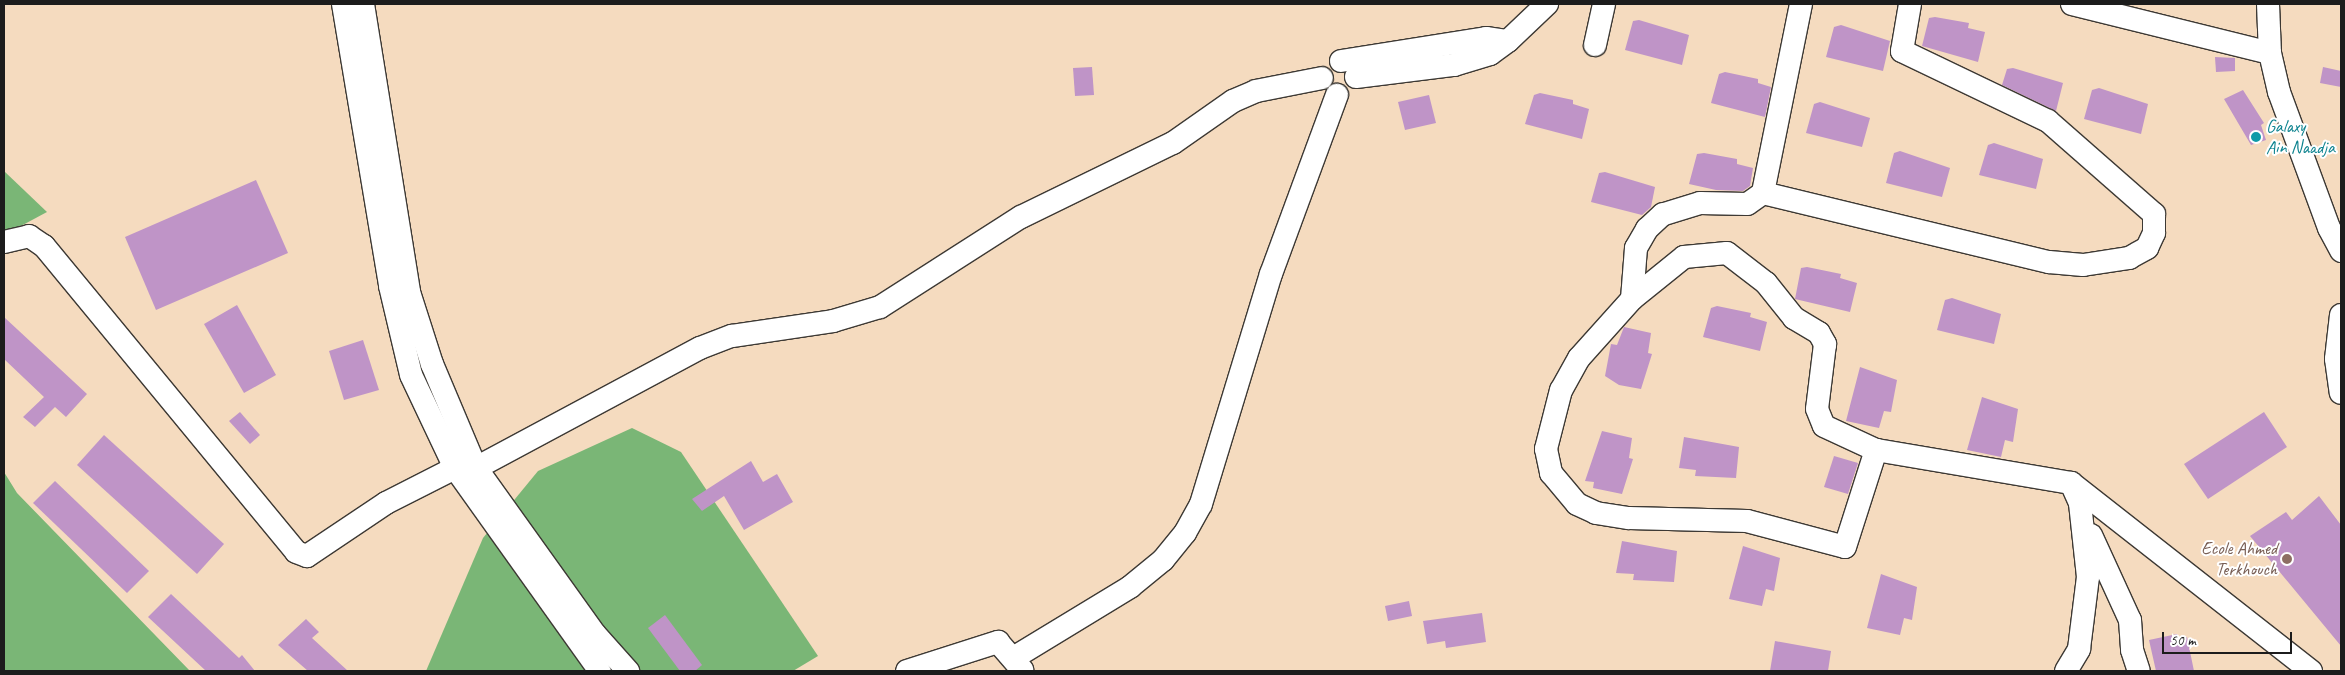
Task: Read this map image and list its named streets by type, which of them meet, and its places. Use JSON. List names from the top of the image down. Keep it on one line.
{"places":["Galaxy Ain Naadja","Ecole Ahmed Terkhouch"],"scale_bar":"50 m"}
